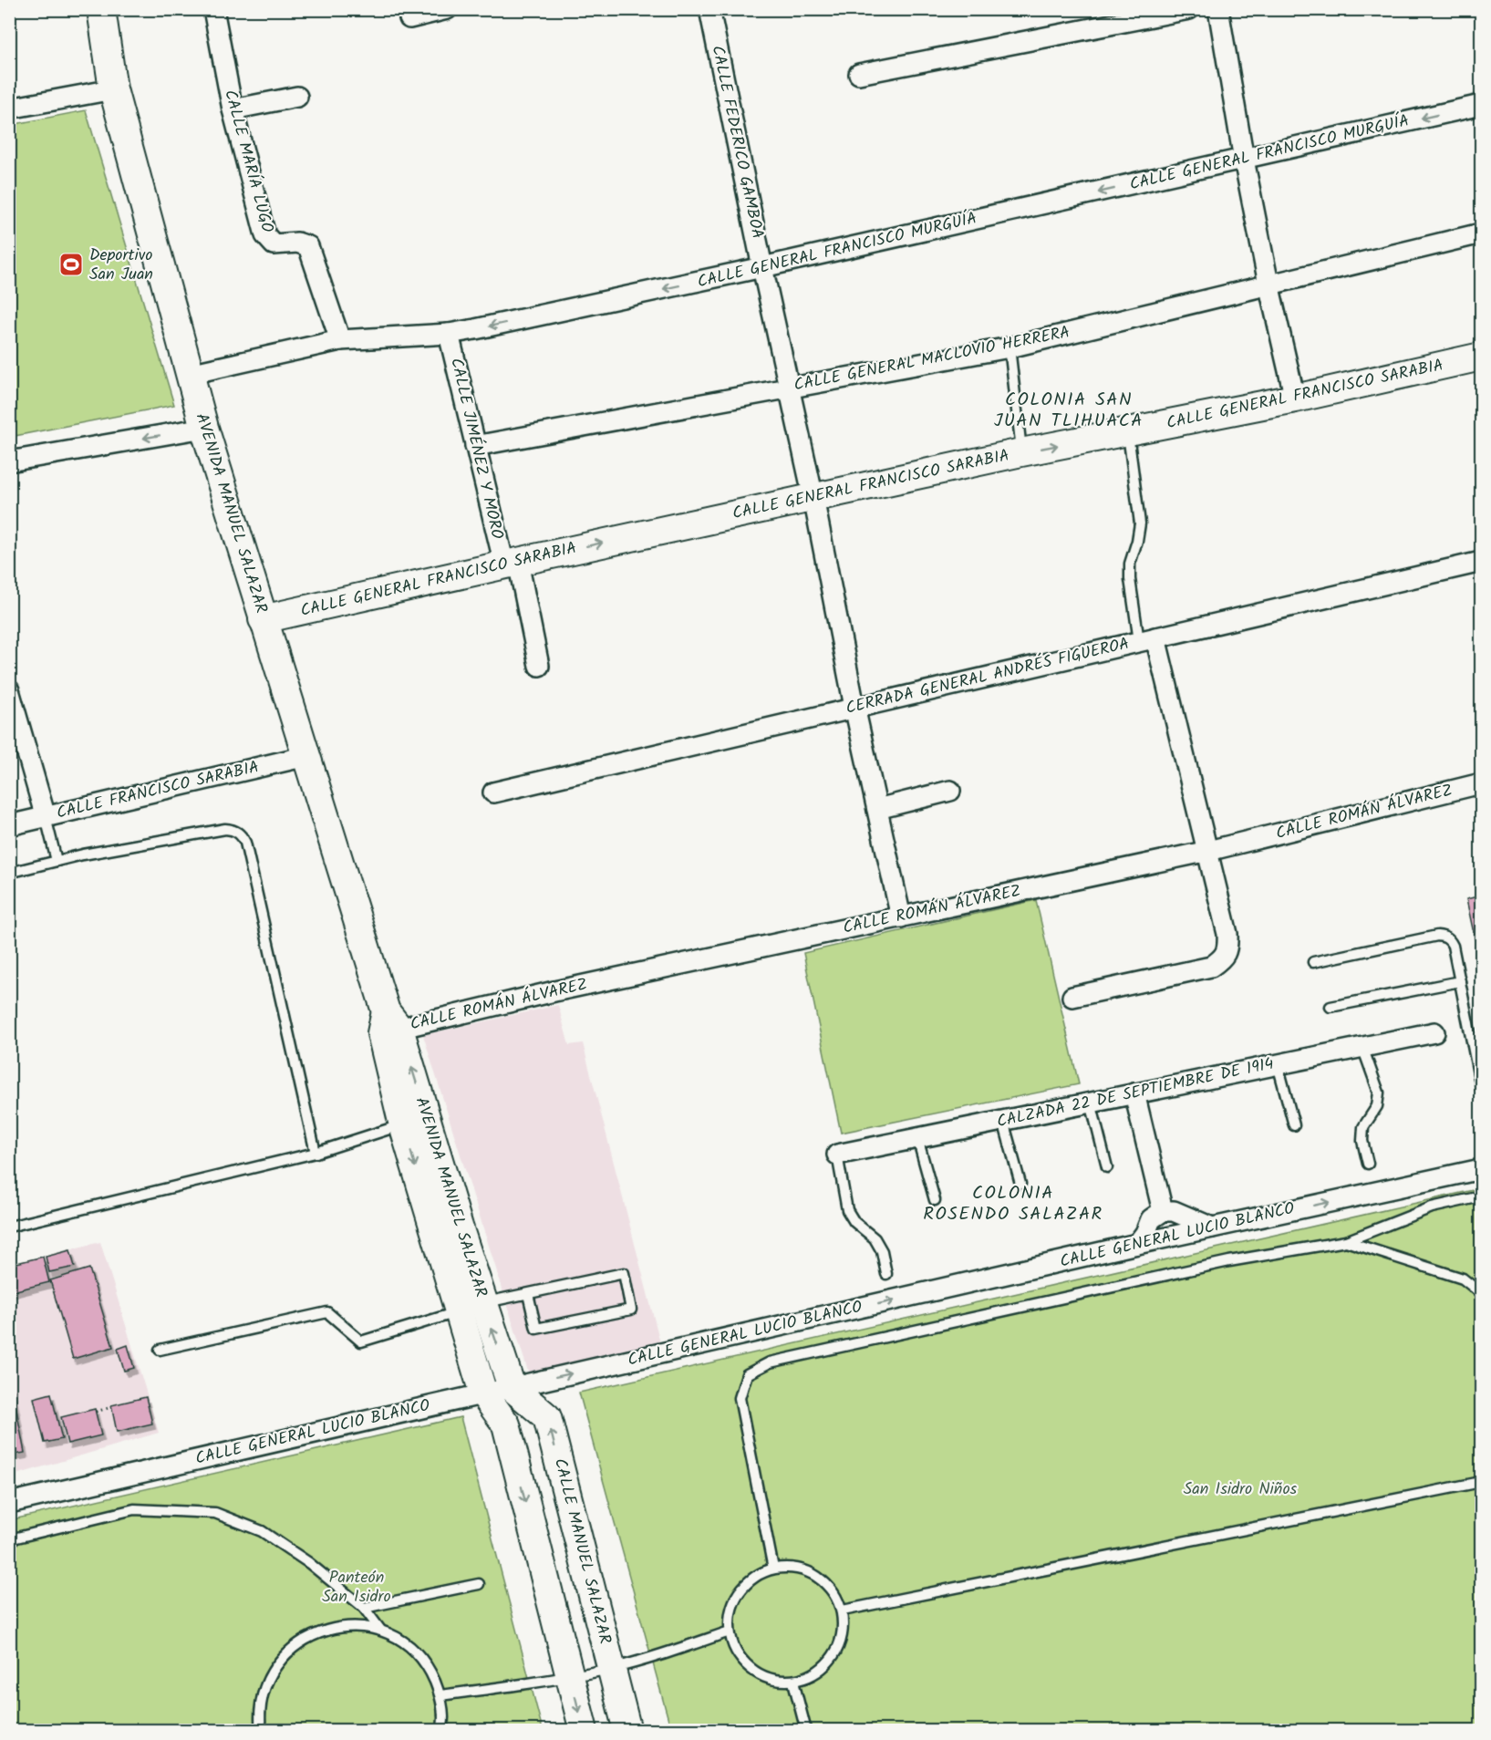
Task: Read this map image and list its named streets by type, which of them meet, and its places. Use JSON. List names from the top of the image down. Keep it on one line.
{"streets":{"street":["CALLE FEDERICO GAMBOA","CALLE GENERAL FRANCISCO MURGUÍA","CALLE MARÍA LUGO","CALLE GENERAL MACLOVIO HERRERA","CALLE GENERAL FRANCISCO SARABIA","CALLE JIMÉNEZ Y MORO","AVENIDA MANUEL SALAZAR","CERRADA GENERAL ANDRÉS FIGUEROA","CALLE FRANCISCO SARABIA","CALLE ROMÁN ÁLVAREZ","CALZADA 22 DE SEPTIEMBRE DE 1914","CALLE GENERAL LUCIO BLANCO","CALLE MANUEL SALAZAR"]},"crossings":[["CALLE FEDERICO GAMBOA","CALLE GENERAL FRANCISCO MURGUÍA"],["CALLE FEDERICO GAMBOA","CALLE GENERAL MACLOVIO HERRERA"],["CALLE FEDERICO GAMBOA","CALLE GENERAL FRANCISCO SARABIA"],["CALLE FEDERICO GAMBOA","CERRADA GENERAL ANDRÉS FIGUEROA"],["CALLE FEDERICO GAMBOA","CALLE ROMÁN ÁLVAREZ"],["CALLE GENERAL FRANCISCO MURGUÍA","CALLE MARÍA LUGO"],["CALLE GENERAL FRANCISCO MURGUÍA","CALLE JIMÉNEZ Y MORO"],["CALLE GENERAL FRANCISCO MURGUÍA","AVENIDA MANUEL SALAZAR"],["CALLE GENERAL MACLOVIO HERRERA","CALLE JIMÉNEZ Y MORO"],["CALLE GENERAL FRANCISCO SARABIA","CALLE JIMÉNEZ Y MORO"],["CALLE GENERAL FRANCISCO SARABIA","AVENIDA MANUEL SALAZAR"],["AVENIDA MANUEL SALAZAR","CALLE FRANCISCO SARABIA"],["AVENIDA MANUEL SALAZAR","CALLE ROMÁN ÁLVAREZ"],["AVENIDA MANUEL SALAZAR","CALLE GENERAL LUCIO BLANCO"],["AVENIDA MANUEL SALAZAR","CALLE MANUEL SALAZAR"],["CALLE GENERAL LUCIO BLANCO","CALLE MANUEL SALAZAR"]],"one_way":["CALLE GENERAL LUCIO BLANCO"],"districts":["COLONIA SAN JUAN TLIHUACA","COLONIA ROSENDO SALAZAR"],"parks":["San Isidro Niños","Panteón San Isidro"],"places":{"sports":["Deportivo San Juan"]}}
